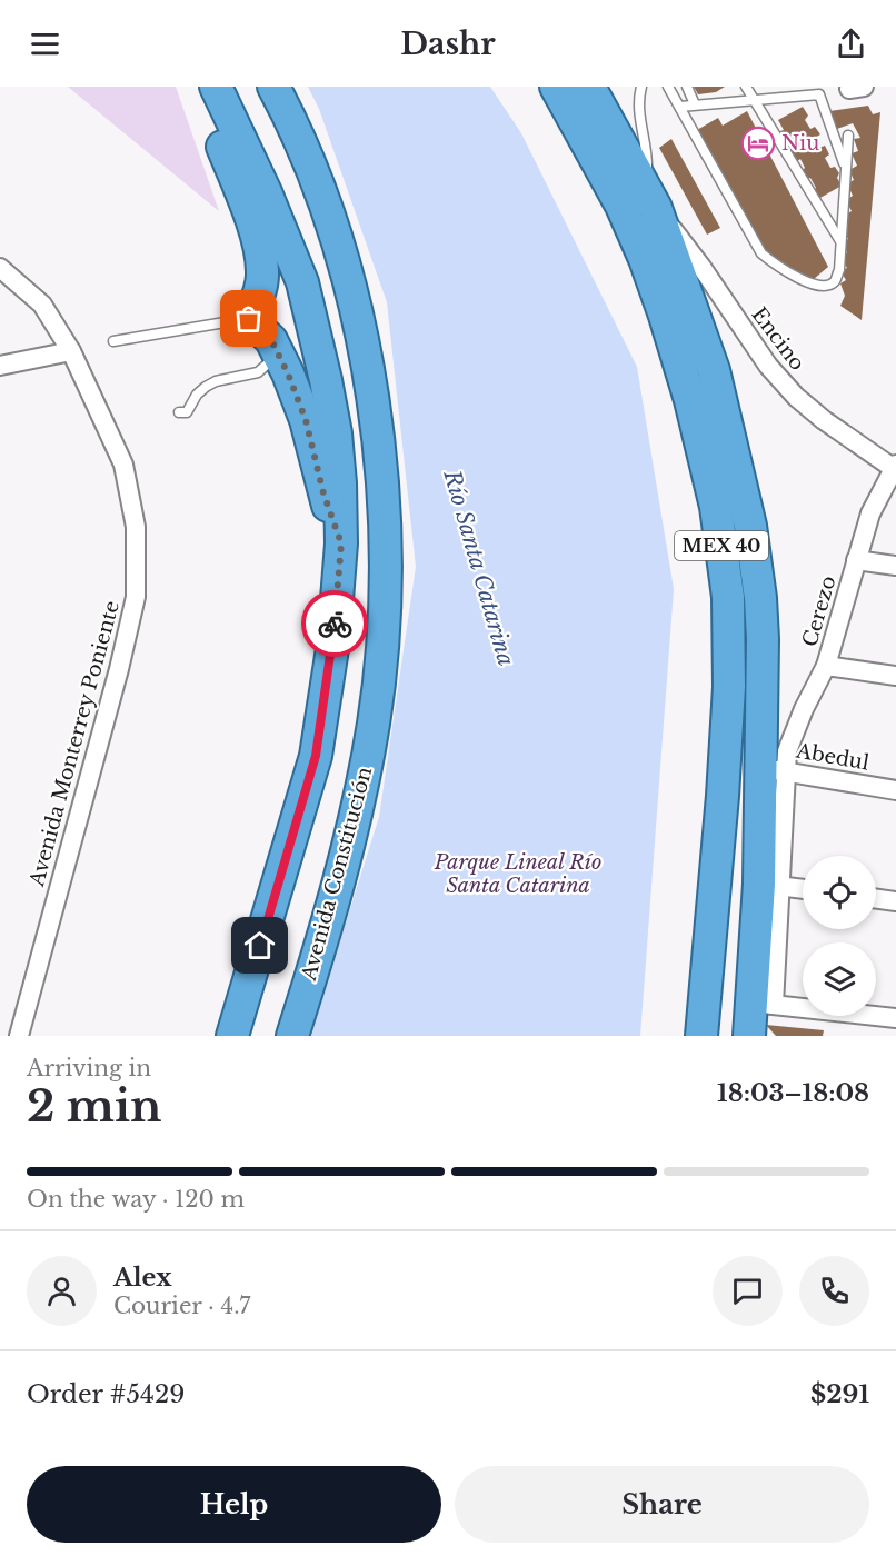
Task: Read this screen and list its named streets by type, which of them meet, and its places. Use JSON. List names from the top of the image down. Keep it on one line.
{"streets":{"highway":["MEX 40","Avenida Constitución"],"street":["Encino","Cerezo","Avenida Monterrey Poniente","Abedul"]},"crossings":[["Encino","MEX 40"],["Encino","Cerezo"],["MEX 40","Cerezo"],["MEX 40","Abedul"],["Cerezo","Abedul"]],"water":["Río Santa Catarina"],"parks":["Parque Lineal Río Santa Catarina"],"places":{"hotel":["Niu"]},"page":{"header":"Dashr","heading":["2 min","Arriving in","18:03–18:08"],"panel":["Alex","Courier · 4.7","Order #5429","$291"],"bar":"On the way · 120 m","buttons":["Help","Share"]}}
